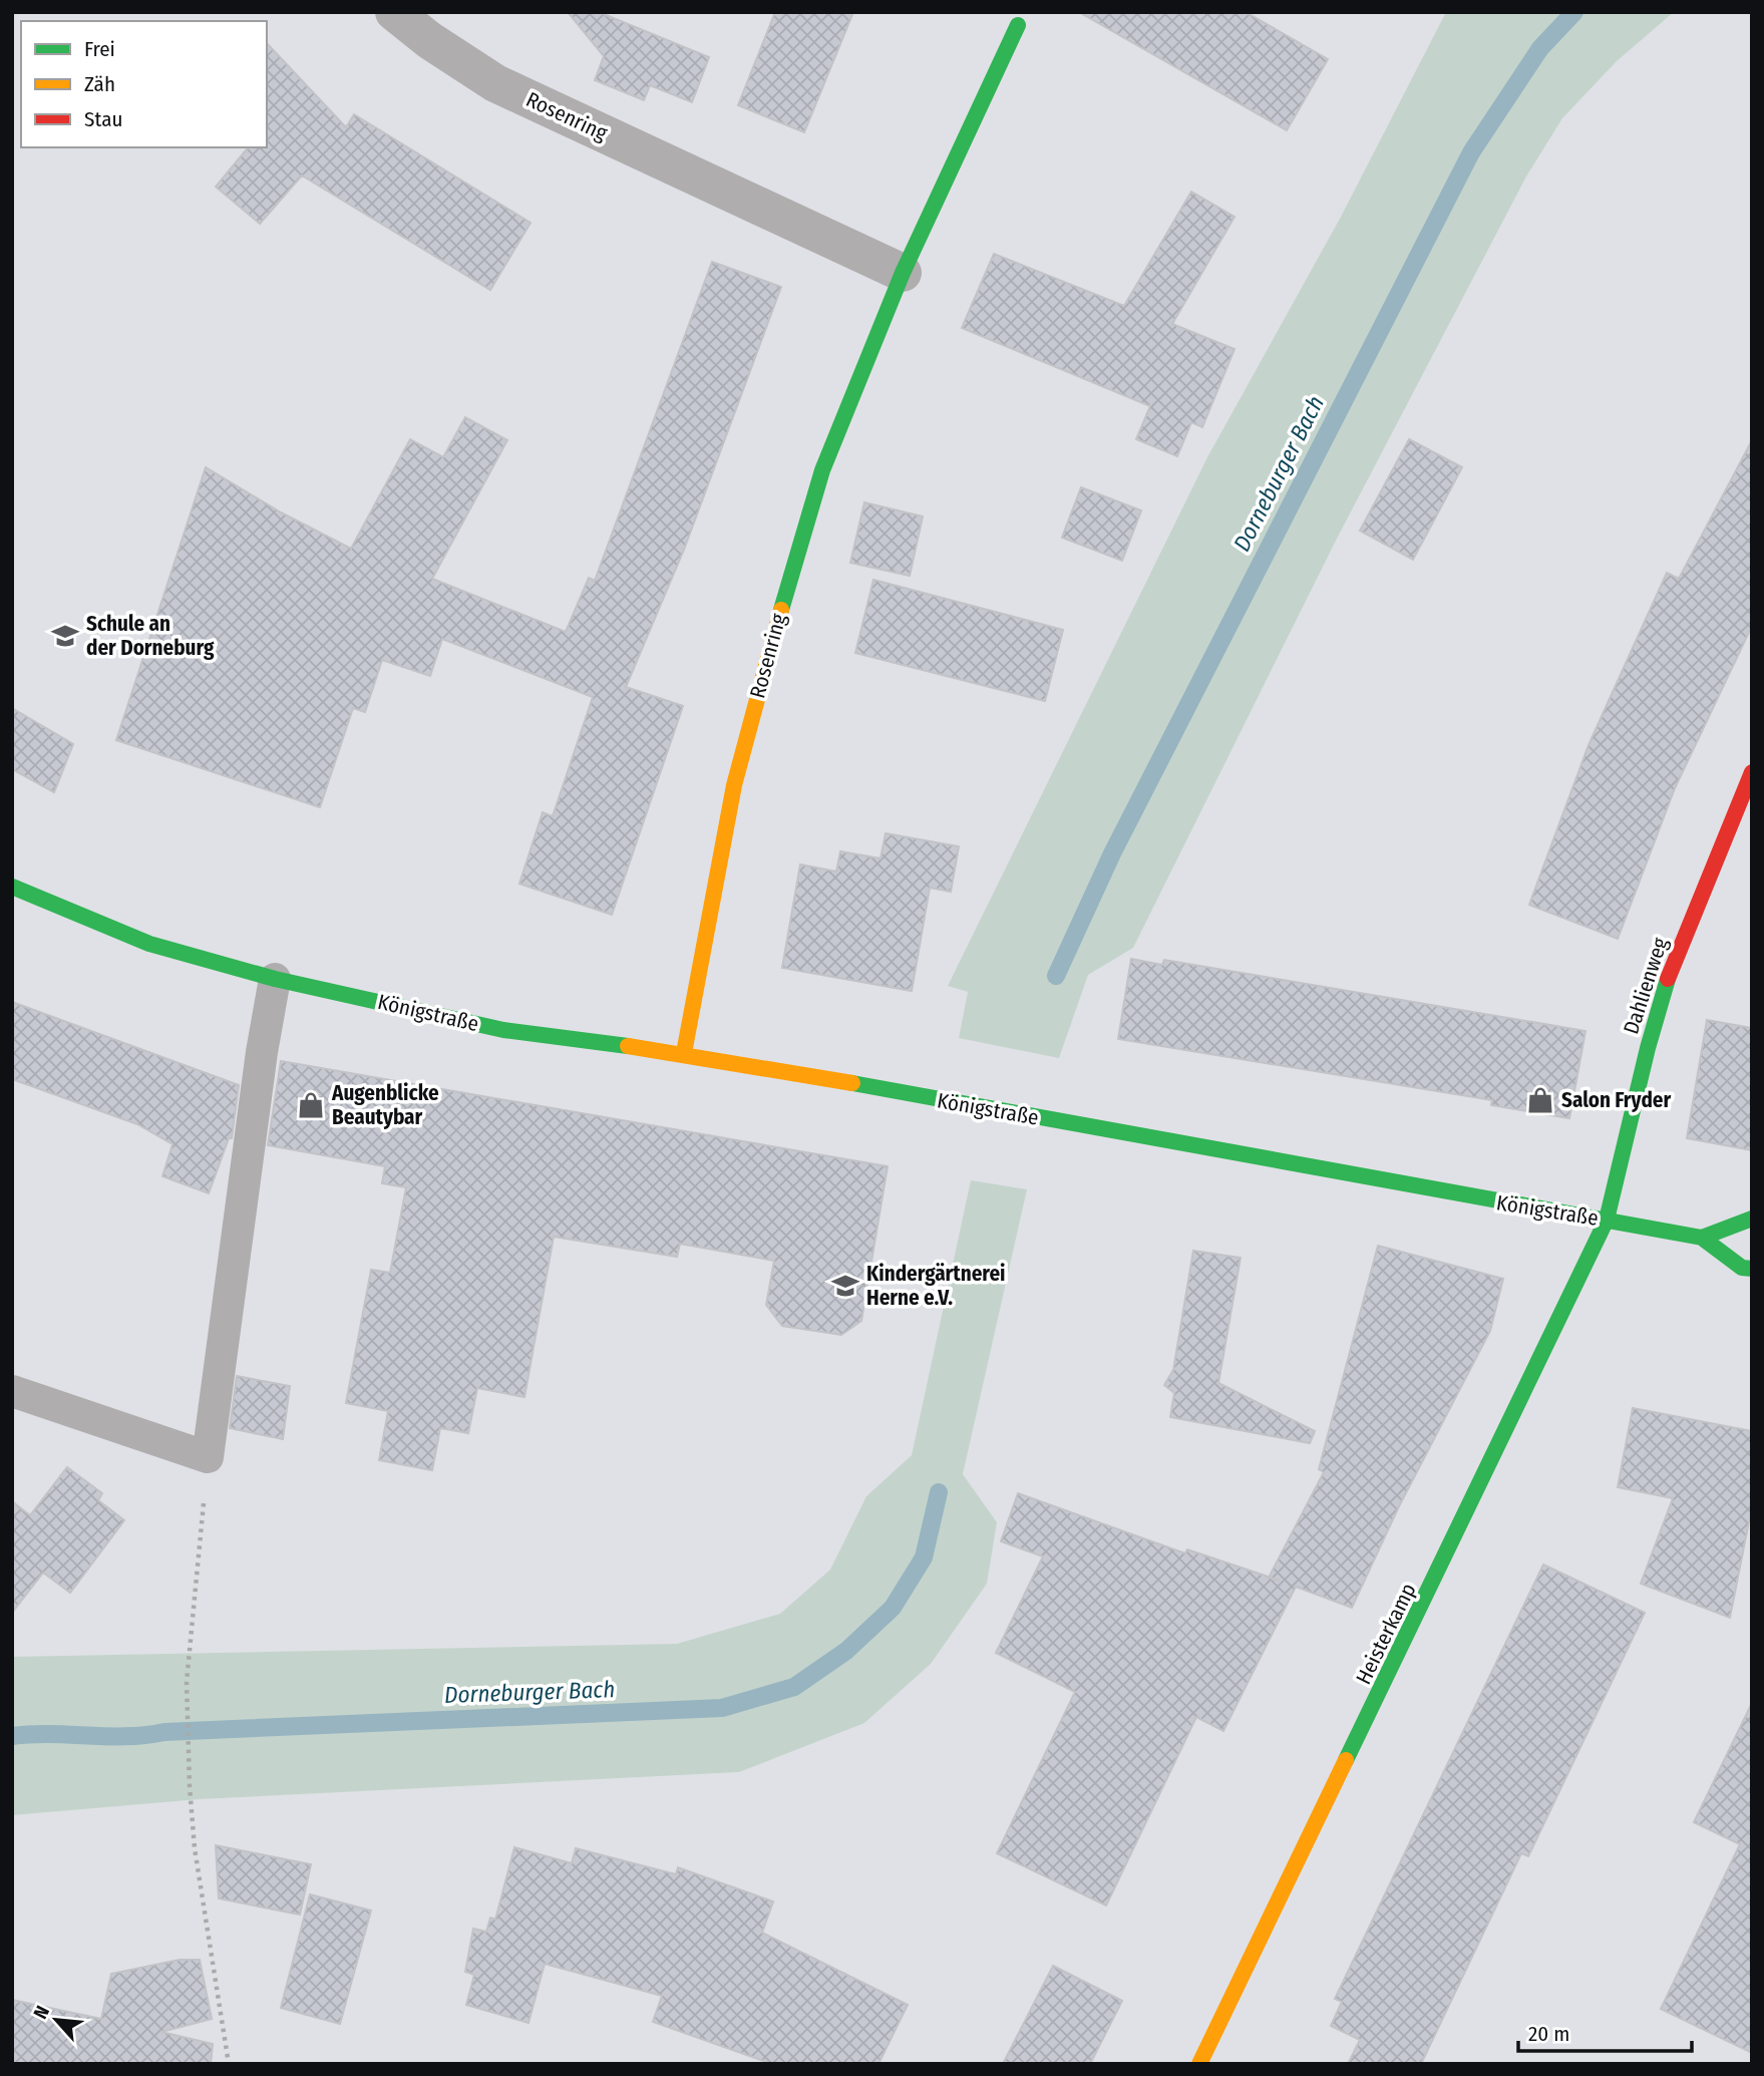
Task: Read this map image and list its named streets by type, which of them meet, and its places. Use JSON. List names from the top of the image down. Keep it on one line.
{"streets":{"street":["Rosenring","Dahlienweg","Königstraße","Heisterkamp"]},"crossings":[["Rosenring","Königstraße"],["Dahlienweg","Königstraße"],["Dahlienweg","Heisterkamp"],["Königstraße","Heisterkamp"]],"water":["Dorneburger Bach"],"places":{"school or university":["Schule an der Dorneburg","Kindergärtnerei Herne e.V."],"shop":["Salon Fryder","Augenblicke Beautybar"]},"legend":["Frei","Zäh","Stau"],"scale_bar":"20 m","north":"top left"}
